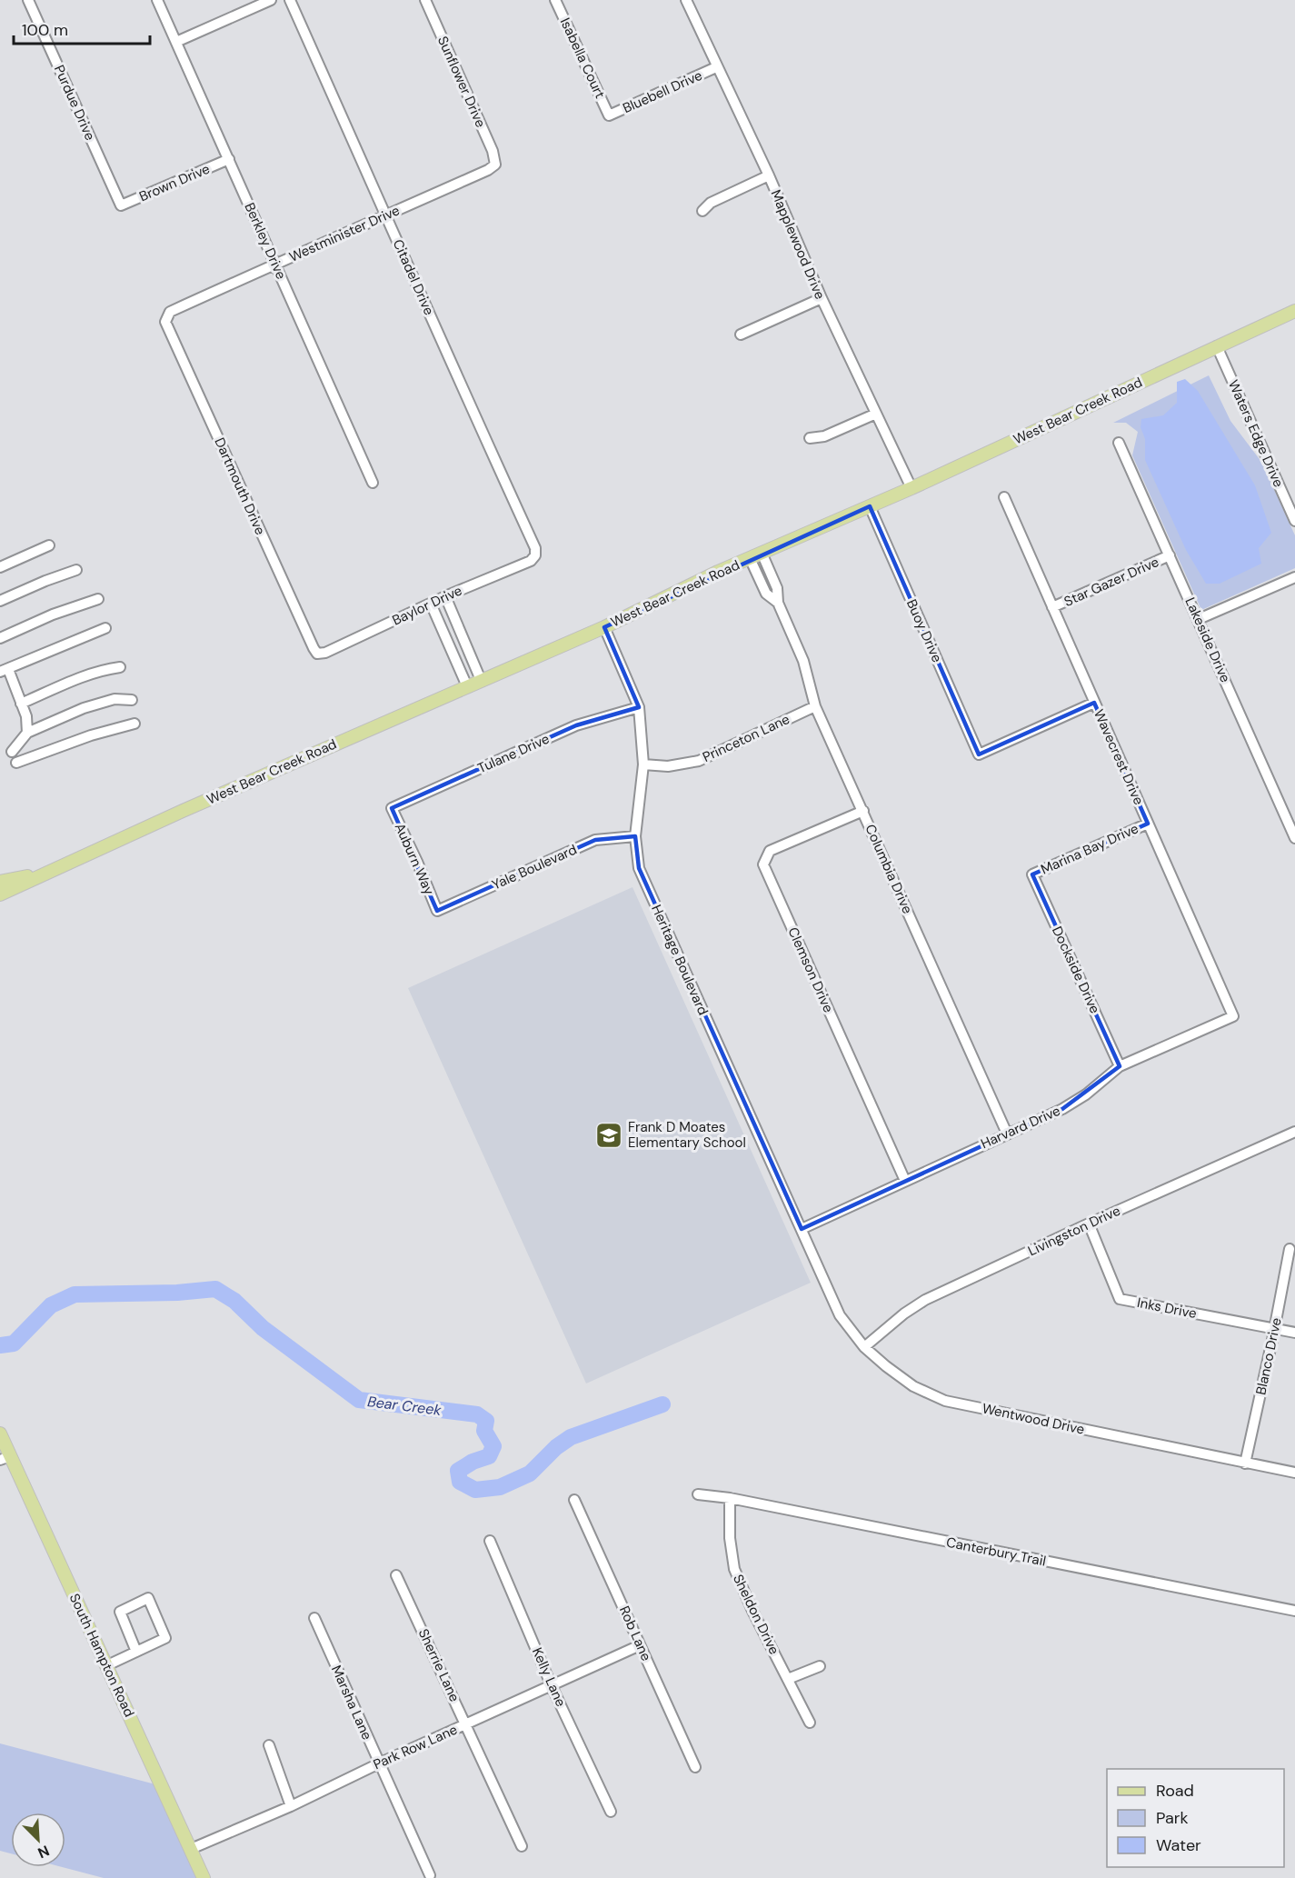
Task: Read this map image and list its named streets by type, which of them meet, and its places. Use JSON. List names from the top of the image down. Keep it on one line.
{"streets":{"main road":["West Bear Creek Road","South Hampton Road"],"street":["Isabella Court","Sunflower Drive","Bluebell Drive","Purdue Drive","Brown Drive","Westminister Drive","Berkley Drive","Mapplewood Drive","Citadel Drive","Waters Edge Drive","Dartmouth Drive","Star Gazer Drive","Baylor Drive","Buoy Drive","Lakeside Drive","Princeton Lane","Tulane Drive","Wavecrest Drive","Marina Bay Drive","Auburn Way","Yale Boulevard","Columbia Drive","Heritage Boulevard","Clemson Drive","Dockside Drive","Harvard Drive","Livingston Drive","Inks Drive","Blanco Drive","Wentwood Drive","Canterbury Trail","Sheldon Drive","Rob Lane","Sherrie Lane","Kelly Lane","Marsha Lane","Park Row Lane"]},"crossings":[["Isabella Court","Bluebell Drive"],["Sunflower Drive","Westminister Drive"],["Bluebell Drive","Mapplewood Drive"],["Purdue Drive","Brown Drive"],["Brown Drive","Berkley Drive"],["Westminister Drive","Berkley Drive"],["Westminister Drive","Citadel Drive"],["Westminister Drive","Dartmouth Drive"],["Mapplewood Drive","West Bear Creek Road"],["Citadel Drive","Baylor Drive"],["West Bear Creek Road","Waters Edge Drive"],["West Bear Creek Road","Buoy Drive"],["West Bear Creek Road","Columbia Drive"],["West Bear Creek Road","Heritage Boulevard"],["Dartmouth Drive","Baylor Drive"],["Star Gazer Drive","Lakeside Drive"],["Star Gazer Drive","Wavecrest Drive"],["Buoy Drive","Wavecrest Drive"],["Princeton Lane","Columbia Drive"],["Princeton Lane","Heritage Boulevard"],["Tulane Drive","Auburn Way"],["Tulane Drive","Heritage Boulevard"],["Wavecrest Drive","Marina Bay Drive"],["Wavecrest Drive","Harvard Drive"],["Marina Bay Drive","Dockside Drive"],["Auburn Way","Yale Boulevard"],["Yale Boulevard","Heritage Boulevard"],["Columbia Drive","Clemson Drive"],["Columbia Drive","Harvard Drive"],["Heritage Boulevard","Harvard Drive"],["Heritage Boulevard","Wentwood Drive"],["Clemson Drive","Harvard Drive"],["Dockside Drive","Harvard Drive"],["Livingston Drive","Inks Drive"],["Livingston Drive","Wentwood Drive"],["Inks Drive","Blanco Drive"],["Blanco Drive","Wentwood Drive"],["Canterbury Trail","Sheldon Drive"],["Rob Lane","Park Row Lane"],["South Hampton Road","Park Row Lane"],["Sherrie Lane","Park Row Lane"],["Kelly Lane","Park Row Lane"],["Marsha Lane","Park Row Lane"]],"water":["Bear Creek"],"places":{"school or university":["Frank D Moates Elementary School"]},"legend":["Road","Park","Water"],"scale_bar":"100 m","north":"bottom right"}
